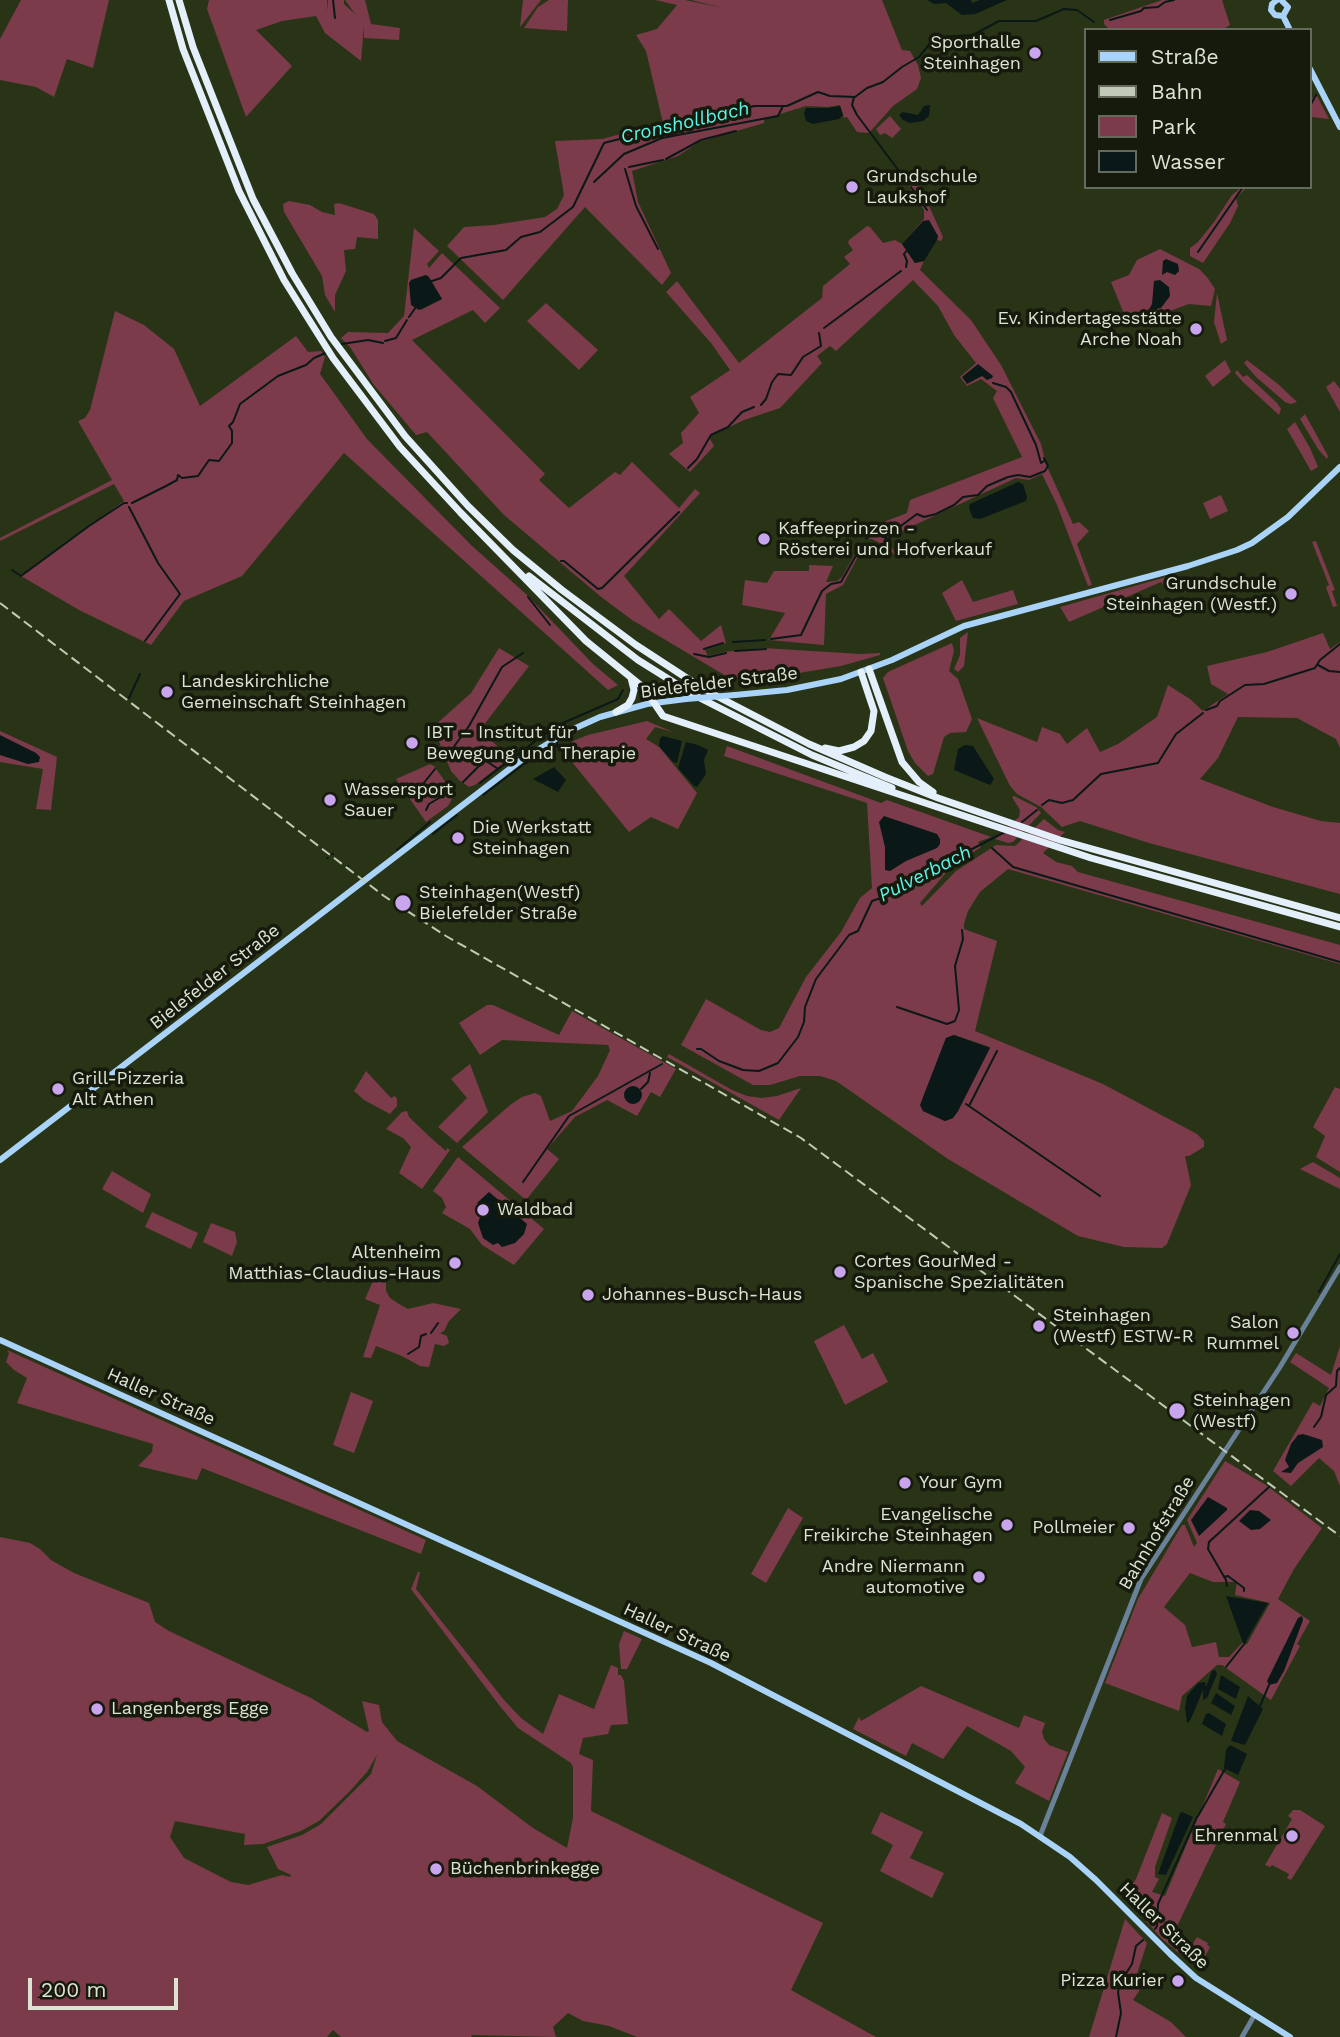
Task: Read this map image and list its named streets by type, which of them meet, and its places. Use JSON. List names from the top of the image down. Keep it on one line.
{"streets":{"main road":["Bielefelder Straße","Haller Straße"],"street":["Bahnhofstraße"]},"crossings":[["Haller Straße","Bahnhofstraße"]],"water":["Cronshollbach","Pulverbach"],"places":["Sporthalle Steinhagen","Grundschule Laukshof","Ev. Kindertagesstätte Arche Noah","Kaffeeprinzen - Rösterei und Hofverkauf","Grundschule Steinhagen (Westf.)","Landeskirchliche Gemeinschaft Steinhagen","IBT – Institut für Bewegung und Therapie","Wassersport Sauer","Die Werkstatt Steinhagen","Steinhagen(Westf) Bielefelder Straße","Grill-Pizzeria Alt Athen","Waldbad","Altenheim Matthias-Claudius-Haus","Cortes GourMed - Spanische Spezialitäten","Johannes-Busch-Haus","Steinhagen (Westf) ESTW-R","Salon Rummel","Steinhagen (Westf)","Your Gym","Evangelische Freikirche Steinhagen","Pollmeier","Andre Niermann automotive","Langenbergs Egge","Ehrenmal","Büchenbrinkegge","Pizza Kurier"],"legend":["Straße","Bahn","Park","Wasser"],"scale_bar":"200 m"}
